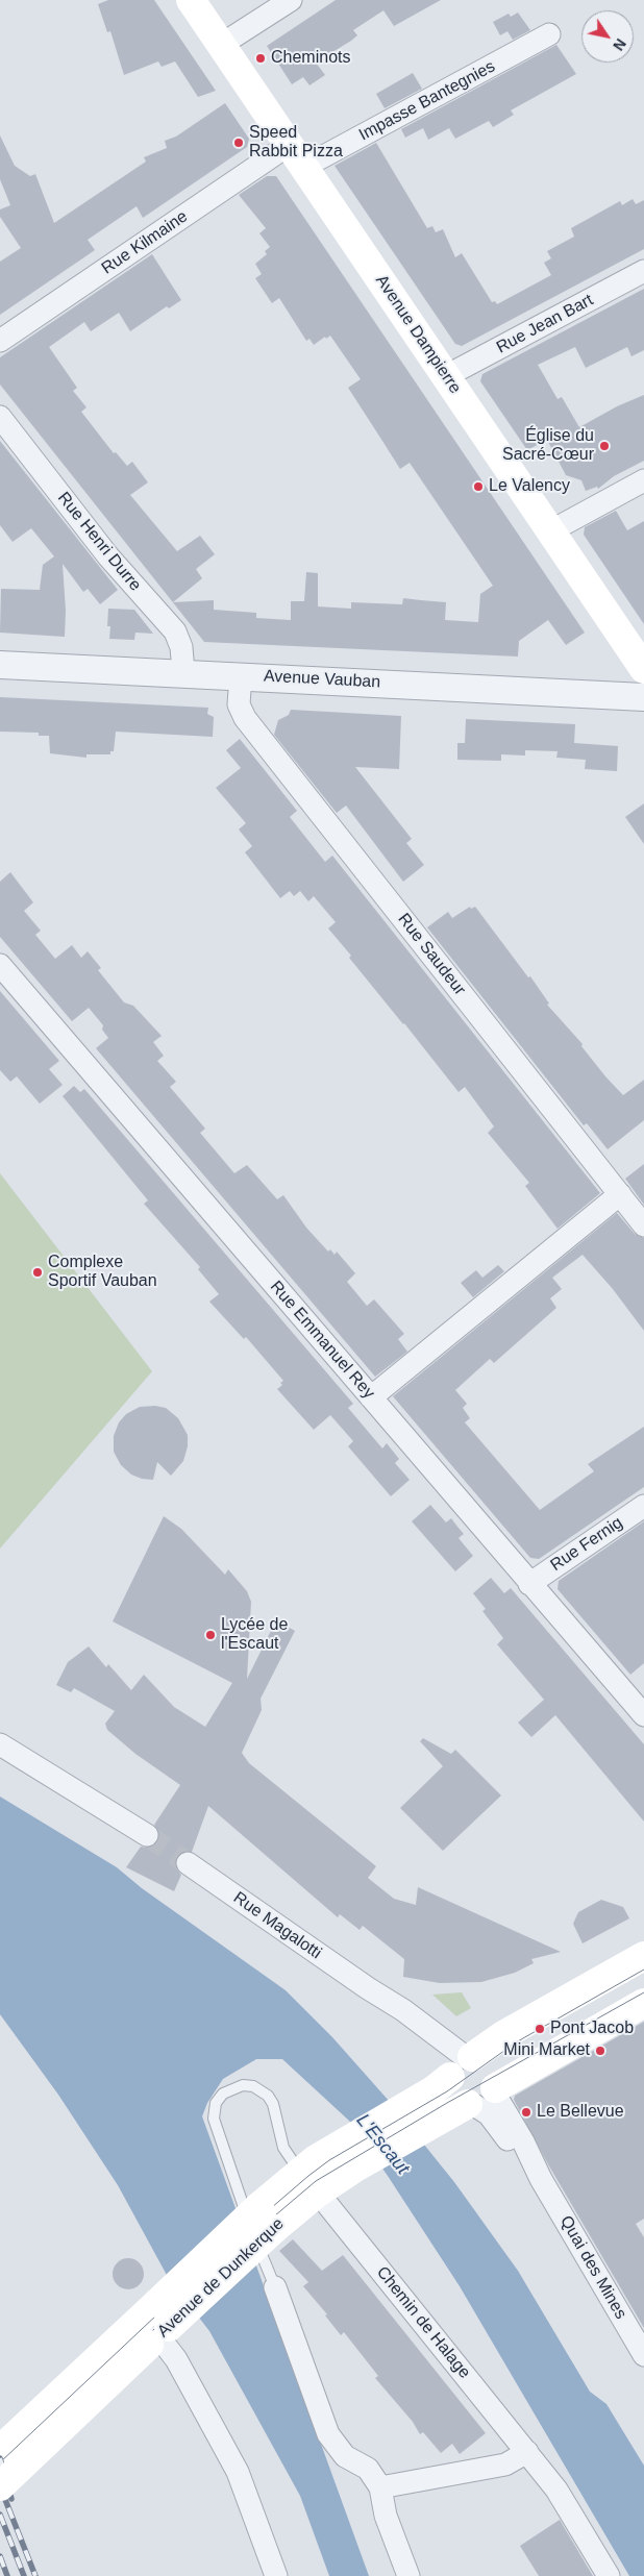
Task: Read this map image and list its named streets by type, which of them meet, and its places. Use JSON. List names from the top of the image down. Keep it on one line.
{"streets":{"main road":["Avenue Dampierre","Avenue de Dunkerque"],"street":["Impasse Bantegnies","Rue Kilmaine","Rue Jean Bart","Rue Henri Durre","Avenue Vauban","Rue Saudeur","Rue Emmanuel Rey","Rue Fernig","Rue Magalotti","Quai des Mines","Chemin de Halage"]},"crossings":[["Impasse Bantegnies","Rue Kilmaine"],["Impasse Bantegnies","Avenue Dampierre"],["Rue Kilmaine","Avenue Dampierre"],["Rue Jean Bart","Avenue Dampierre"],["Rue Henri Durre","Avenue Vauban"],["Avenue Vauban","Rue Saudeur"],["Rue Emmanuel Rey","Rue Fernig"],["Rue Magalotti","Quai des Mines"],["Rue Magalotti","Avenue de Dunkerque"],["Quai des Mines","Avenue de Dunkerque"],["Avenue de Dunkerque","Chemin de Halage"]],"water":["L'Escaut"],"places":["Cheminots","Speed Rabbit Pizza","Église du Sacré-Cœur","Le Valency","Complexe Sportif Vauban","Lycée de l'Escaut","Pont Jacob","Mini Market","Le Bellevue"],"north":"bottom right"}
